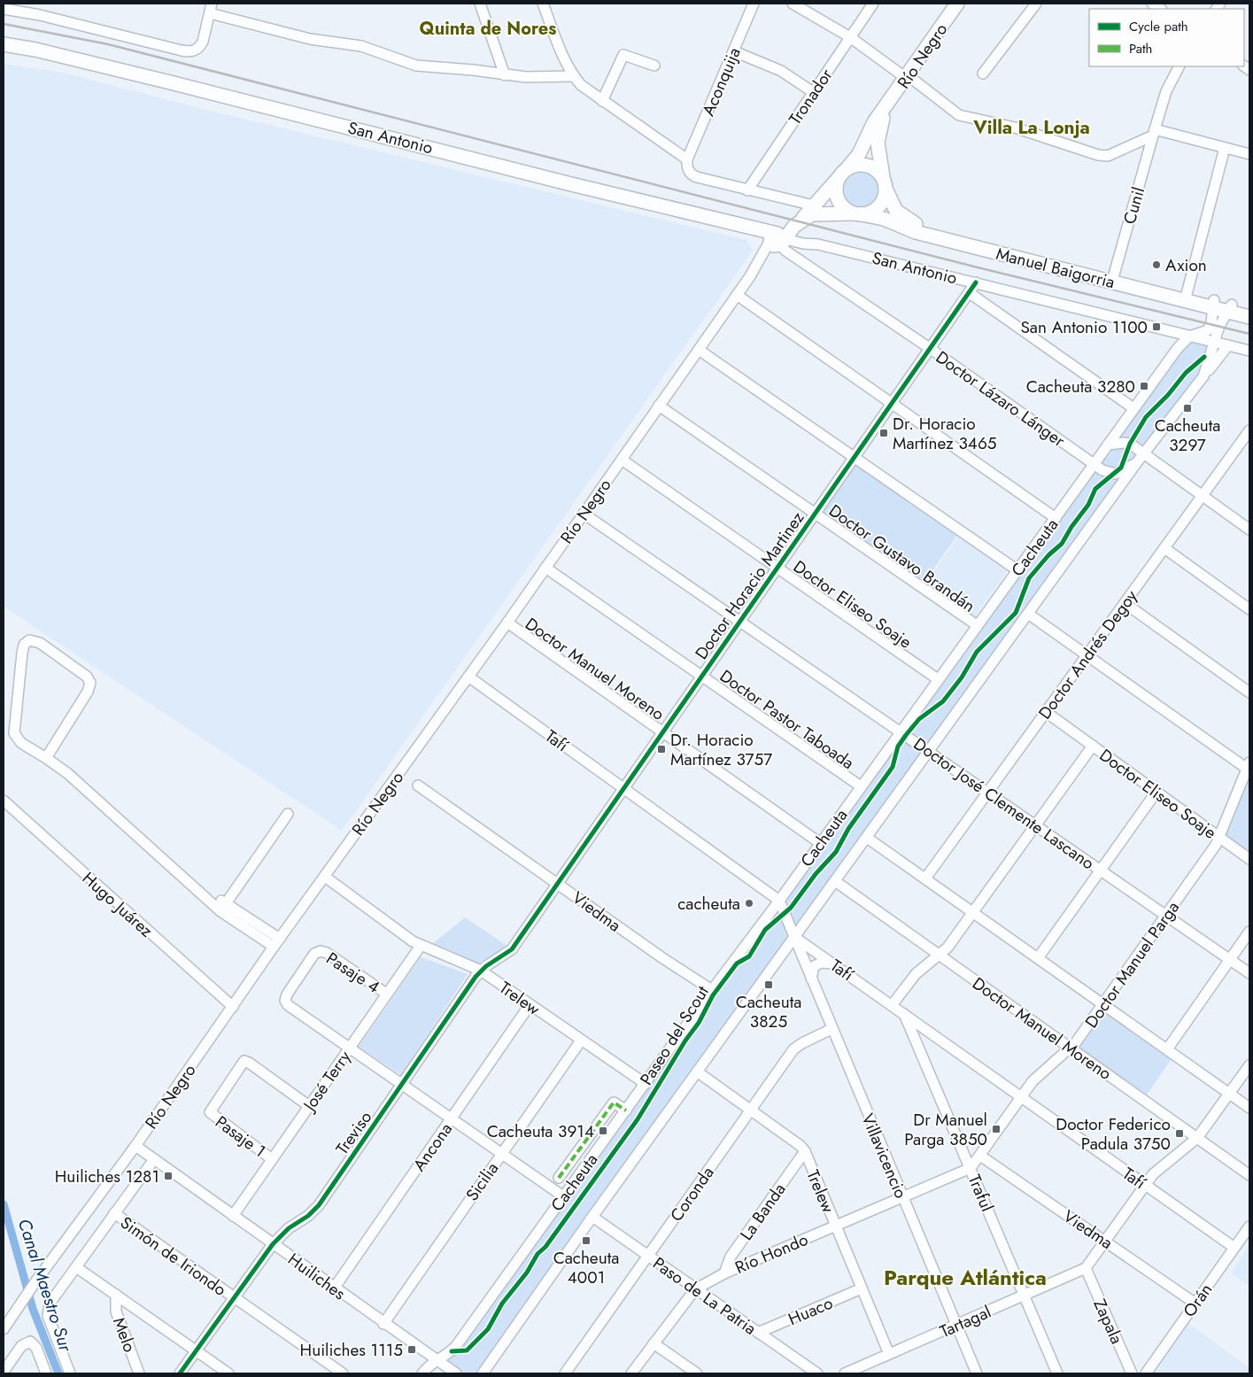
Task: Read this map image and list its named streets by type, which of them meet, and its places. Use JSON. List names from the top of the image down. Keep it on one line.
{"streets":{"main road":["Río Negro","San Antonio","Manuel Baigorria"],"street":["Aconquija","Tronador","Cunil","Doctor Lázaro Lánger","Cacheuta","Doctor Gustavo Brandán","Doctor Horacio Martinez","Doctor Eliseo Soaje","Doctor Andrés Degoy","Doctor Manuel Moreno","Doctor Pastor Taboada","Tafí","Doctor José Clemente Lascano","Hugo Juárez","Viedma","Doctor Manuel Parga","Pasaje 4","Trelew","José Terry","Treviso","Pasaje 1","Ancona","Villavicencio","Sicilia","Traful","Coronda","La Banda","Río Hondo","Simón de Iriondo","Huiliches","Paso de La Patria","Orán","Huaco","Tartagal","Zapala","Melo"],"cycle path":["Paseo del Scout"]},"crossings":[["Río Negro","San Antonio"],["Río Negro","Manuel Baigorria"],["Río Negro","Doctor Lázaro Lánger"],["Río Negro","Doctor Gustavo Brandán"],["Río Negro","Doctor Eliseo Soaje"],["Río Negro","Doctor Manuel Moreno"],["Río Negro","Doctor Pastor Taboada"],["Río Negro","Tafí"],["Río Negro","Doctor José Clemente Lascano"],["Río Negro","Hugo Juárez"],["Río Negro","Trelew"],["Río Negro","Huiliches"],["San Antonio","Doctor Lázaro Lánger"],["San Antonio","Cacheuta"],["San Antonio","Doctor Horacio Martinez"],["Cunil","Manuel Baigorria"],["Manuel Baigorria","Cacheuta"],["Doctor Lázaro Lánger","Cacheuta"],["Doctor Lázaro Lánger","Doctor Horacio Martinez"],["Cacheuta","Doctor Gustavo Brandán"],["Cacheuta","Doctor Eliseo Soaje"],["Cacheuta","Doctor Manuel Moreno"],["Cacheuta","Doctor Pastor Taboada"],["Cacheuta","Tafí"],["Cacheuta","Doctor José Clemente Lascano"],["Cacheuta","Viedma"],["Cacheuta","Trelew"],["Cacheuta","Villavicencio"],["Cacheuta","Huiliches"],["Cacheuta","Paso de La Patria"],["Doctor Gustavo Brandán","Doctor Horacio Martinez"],["Doctor Horacio Martinez","Doctor Eliseo Soaje"],["Doctor Horacio Martinez","Doctor Manuel Moreno"],["Doctor Horacio Martinez","Doctor Pastor Taboada"],["Doctor Horacio Martinez","Tafí"],["Doctor Horacio Martinez","Doctor José Clemente Lascano"],["Doctor Horacio Martinez","Viedma"],["Doctor Horacio Martinez","Treviso"],["Doctor Eliseo Soaje","Doctor Andrés Degoy"],["Doctor Eliseo Soaje","Doctor Manuel Parga"],["Doctor Andrés Degoy","Doctor José Clemente Lascano"],["Doctor Manuel Moreno","Doctor Manuel Parga"],["Tafí","Doctor Manuel Parga"],["Tafí","Villavicencio"],["Tafí","Traful"],["Tafí","Orán"],["Doctor José Clemente Lascano","Doctor Manuel Parga"],["Viedma","Doctor Manuel Parga"],["Viedma","Orán"],["Doctor Manuel Parga","Traful"],["Doctor Manuel Parga","Río Hondo"],["Pasaje 4","José Terry"],["Trelew","José Terry"],["Trelew","Treviso"],["Trelew","Ancona"],["Trelew","Sicilia"],["Trelew","Coronda"],["Trelew","La Banda"],["Trelew","Río Hondo"],["Trelew","Huaco"],["Trelew","Tartagal"],["José Terry","Pasaje 1"],["José Terry","Huiliches"],["Treviso","Simón de Iriondo"],["Treviso","Huiliches"],["Ancona","Huiliches"],["Villavicencio","Coronda"],["Villavicencio","Río Hondo"],["Villavicencio","Tartagal"],["Sicilia","Huiliches"],["Traful","Río Hondo"],["Traful","Tartagal"],["Coronda","Paso de La Patria"],["La Banda","Río Hondo"],["Río Hondo","Paso de La Patria"],["Paso de La Patria","Huaco"],["Tartagal","Zapala"]],"districts":["Quinta de Nores","Villa La Lonja","Parque Atlántica"],"water":["Canal Maestro Sur"],"places":{"other":["Axion","cacheuta"],"transit":["San Antonio 1100","Cacheuta 3280","Cacheuta 3297","Dr. Horacio Martínez 3465","Dr. Horacio Martínez 3757","Cacheuta 3825","Dr Manuel Parga 3850","Cacheuta 3914","Doctor Federico Padula 3750","Huiliches 1281","Cacheuta 4001","Huiliches 1115"]},"legend":["Cycle path","Path"]}
